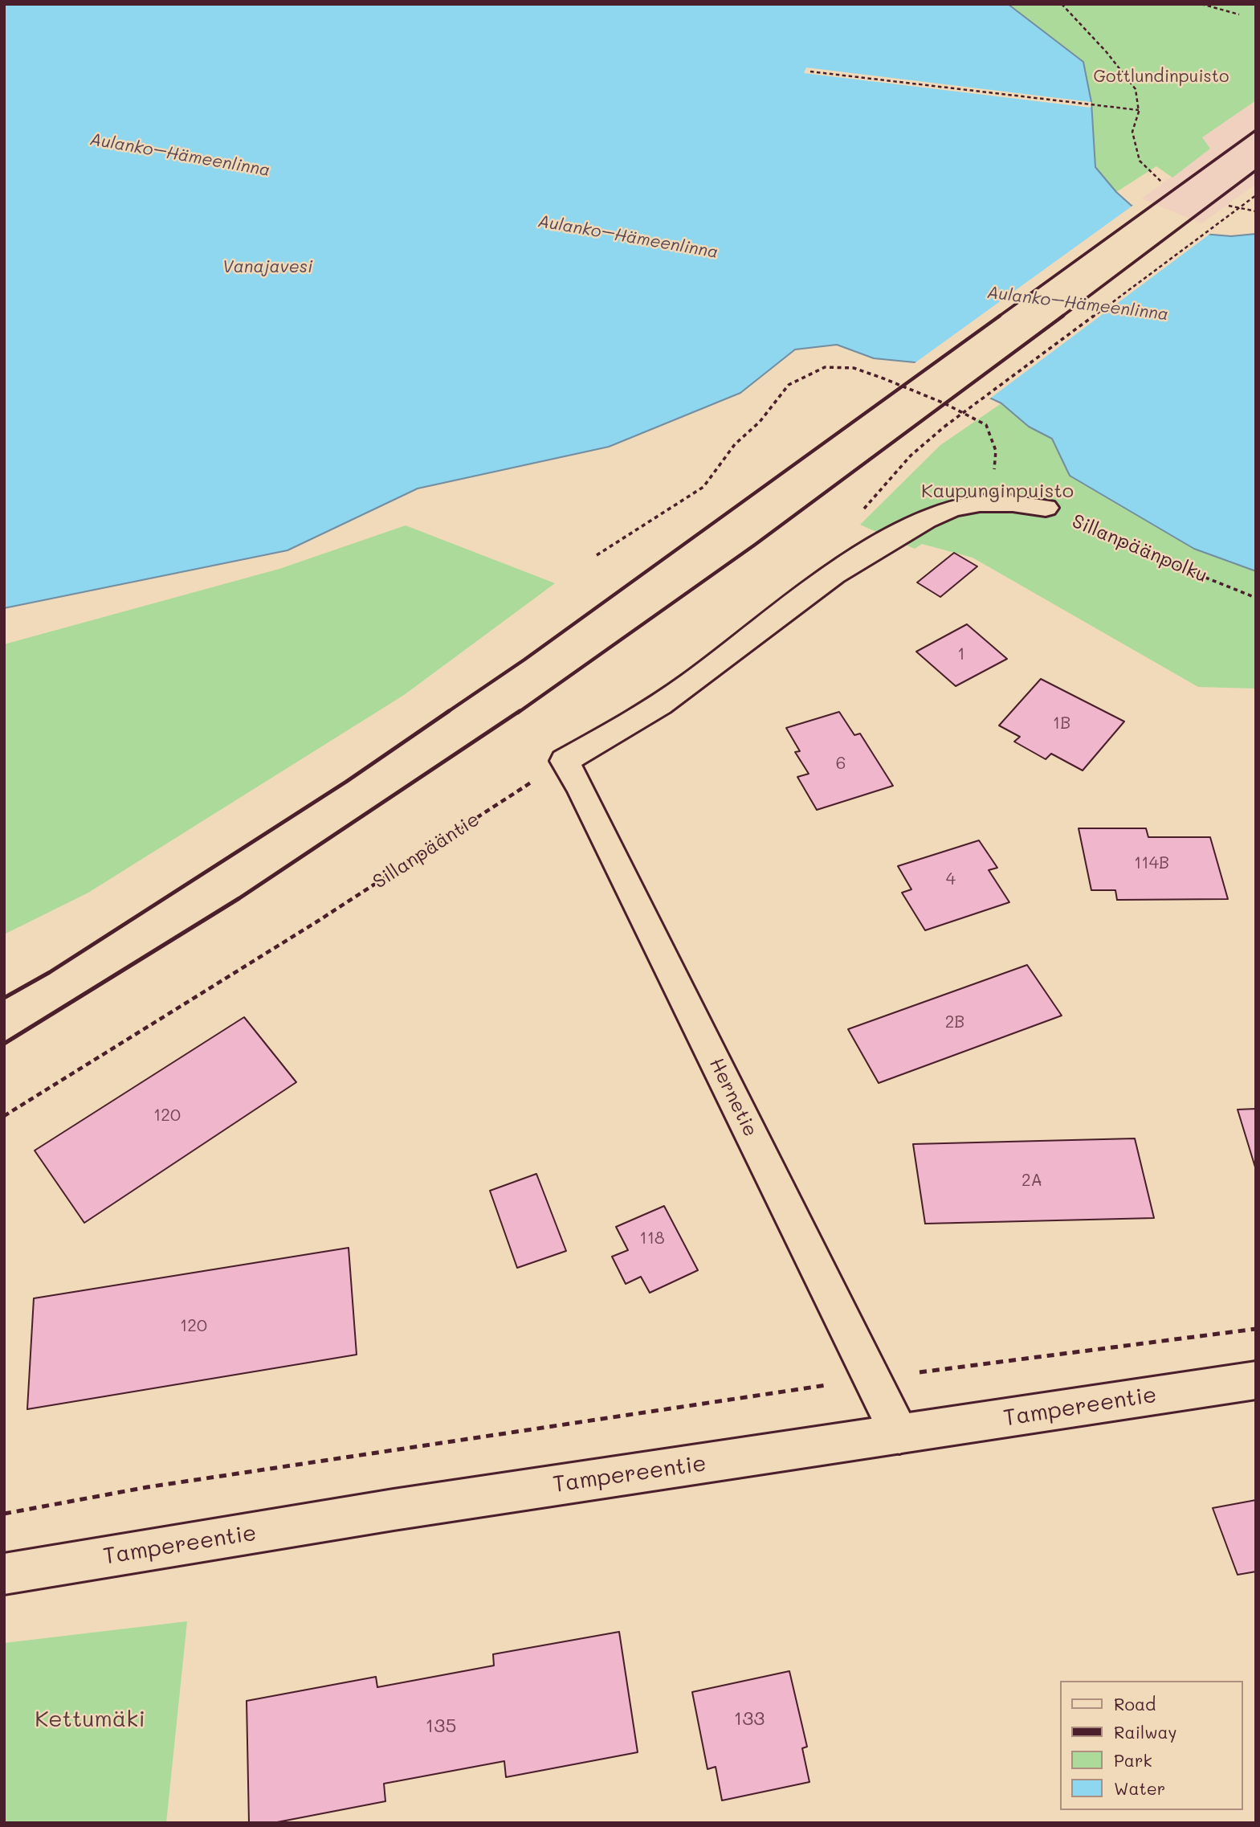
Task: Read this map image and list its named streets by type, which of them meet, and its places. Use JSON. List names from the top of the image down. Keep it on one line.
{"streets":{"street":["Hernetie","Tampereentie"],"path":["Sillanpäänpolku","Sillanpääntie"]},"crossings":[["Sillanpääntie","Hernetie"],["Hernetie","Tampereentie"]],"water":["Aulanko–Hämeenlinna","Vanajavesi"],"parks":["Gottlundinpuisto","Kaupunginpuisto","Kettumäki"],"house_numbers":["1","1B","6","114B","4","2B","120","2A","118","120","133","135"],"legend":["Road","Railway","Park","Water"]}
